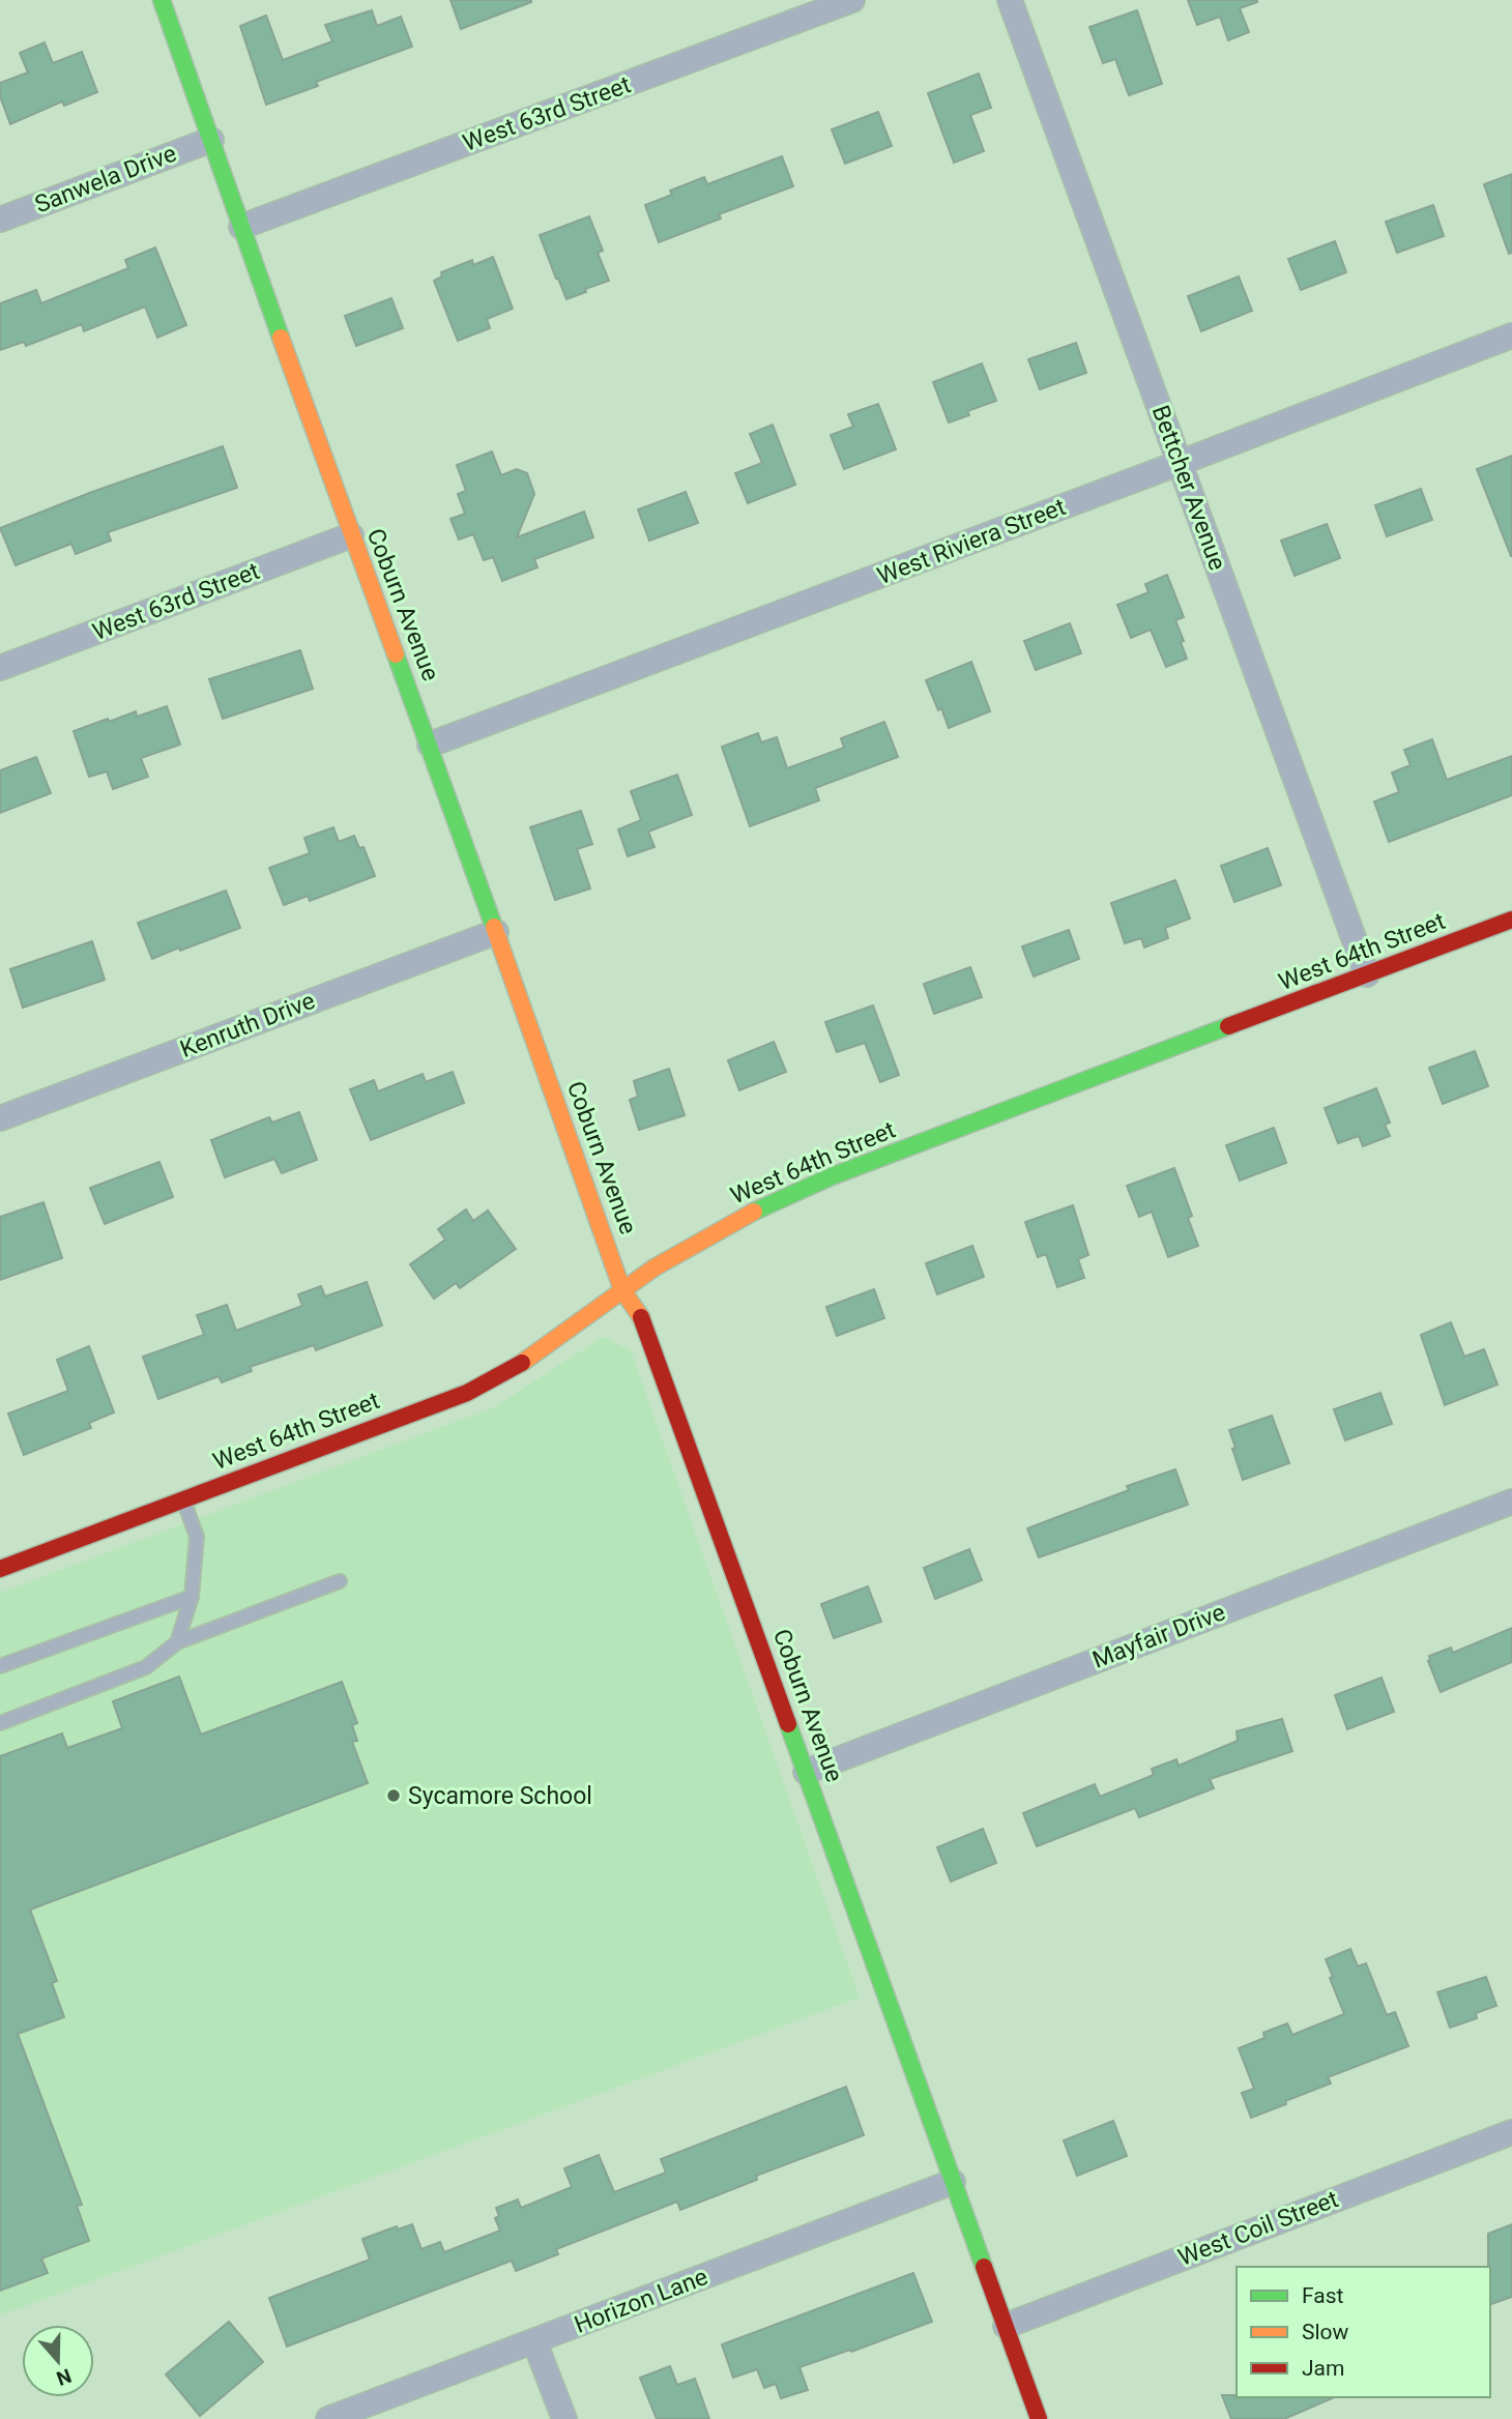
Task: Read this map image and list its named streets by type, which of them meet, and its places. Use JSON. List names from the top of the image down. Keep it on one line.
{"streets":{"street":["West 63rd Street","Sanwela Drive","Bettcher Avenue","West Riviera Street","Coburn Avenue","West 64th Street","Kenruth Drive","Mayfair Drive","West Coil Street","Horizon Lane"]},"crossings":[["West 63rd Street","Coburn Avenue"],["Sanwela Drive","Coburn Avenue"],["Bettcher Avenue","West Riviera Street"],["Bettcher Avenue","West 64th Street"],["West Riviera Street","Coburn Avenue"],["Coburn Avenue","West 64th Street"],["Coburn Avenue","Kenruth Drive"],["Coburn Avenue","Mayfair Drive"],["Coburn Avenue","West Coil Street"],["Coburn Avenue","Horizon Lane"]],"places":["Sycamore School"],"legend":["Fast","Slow","Jam"],"north":"bottom"}
